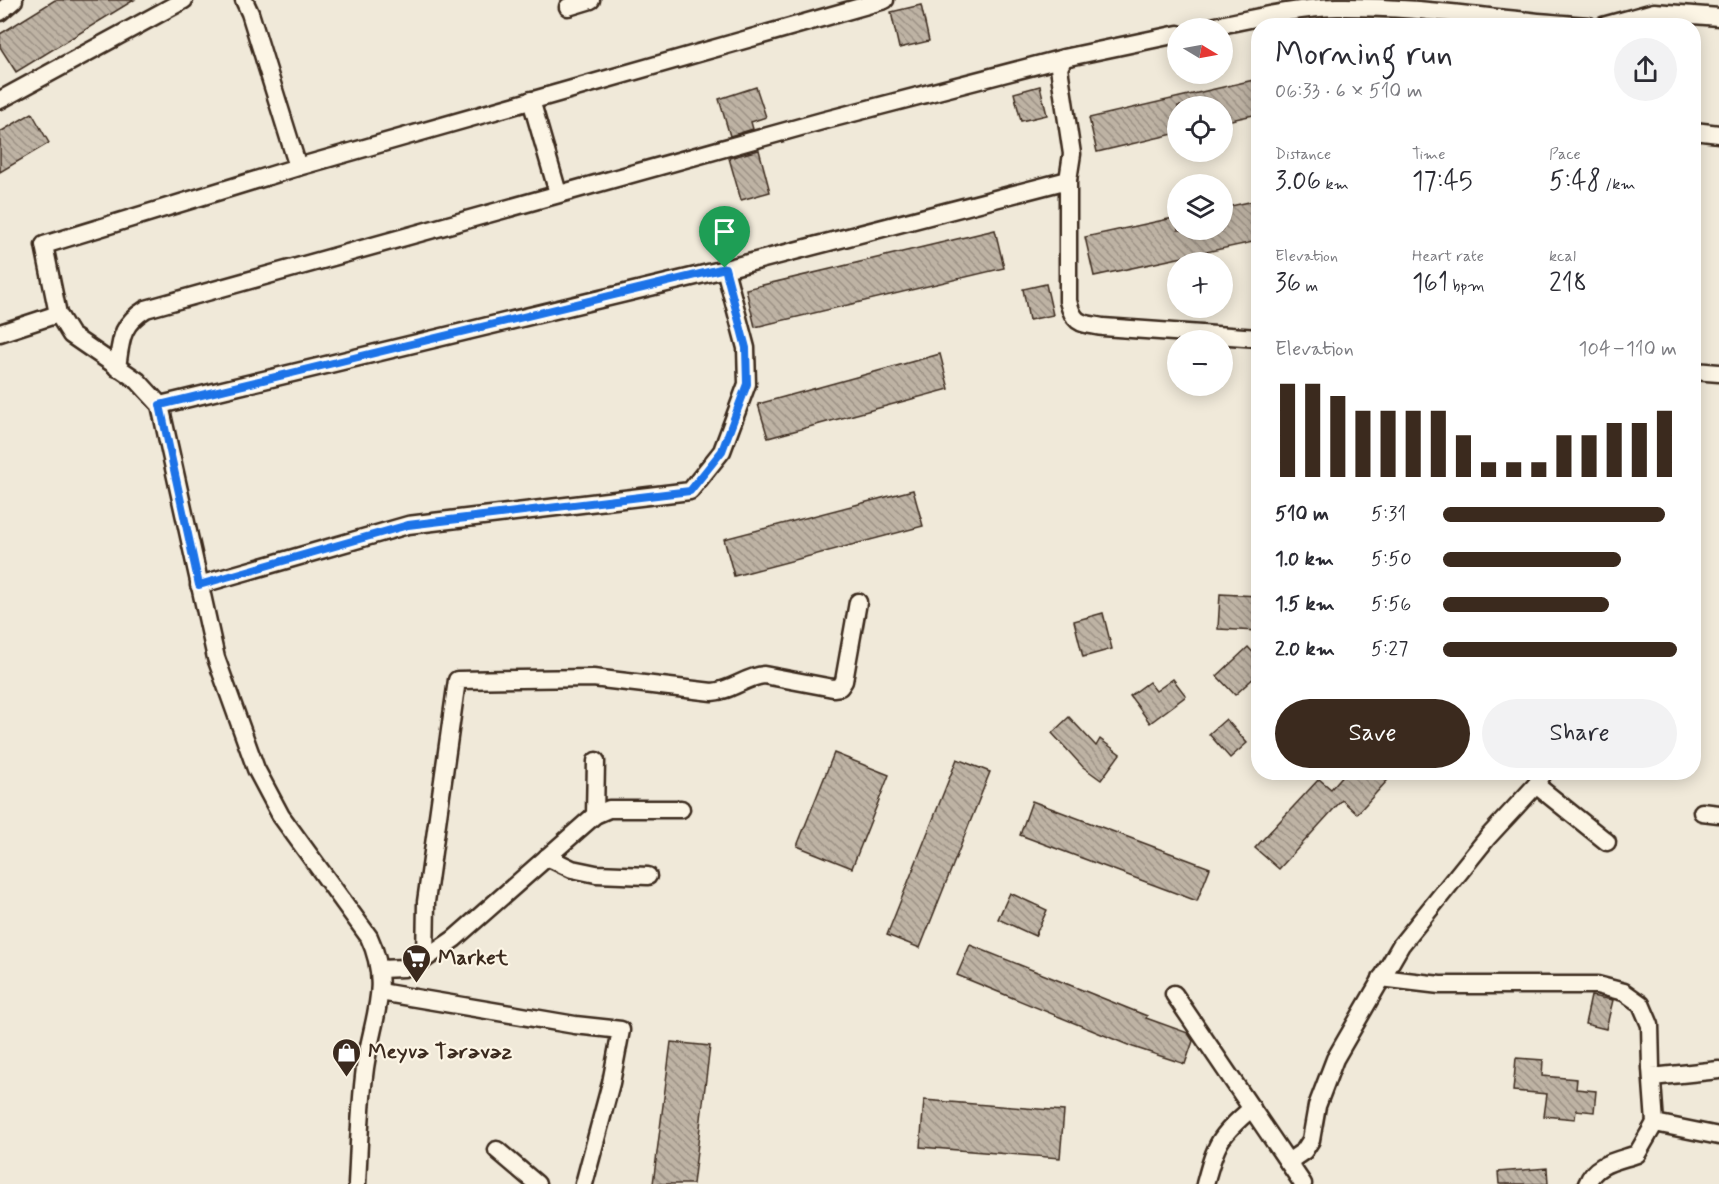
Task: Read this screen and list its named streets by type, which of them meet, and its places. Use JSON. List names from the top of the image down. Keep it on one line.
{"places":{"supermarket":["Market"],"shop":["Meyvə Tərəvəz"]},"north":"right","page":{"map_buttons":["+","−"],"heading":["Morning run","06:33 · 6 × 510 m"],"stats":[["Distance","3.06 km"],["Time","17:45"],["Pace","5:48 /km"],["Elevation","36 m"],["Heart rate","161 bpm"],["kcal","218"]],"chart":["Elevation","104–110 m"],"list":[{"name":"510 m","note":"5:31"},{"name":"1.0 km","note":"5:50"},{"name":"1.5 km","note":"5:56"},{"name":"2.0 km","note":"5:27"}],"buttons":["Save","Share"]}}
